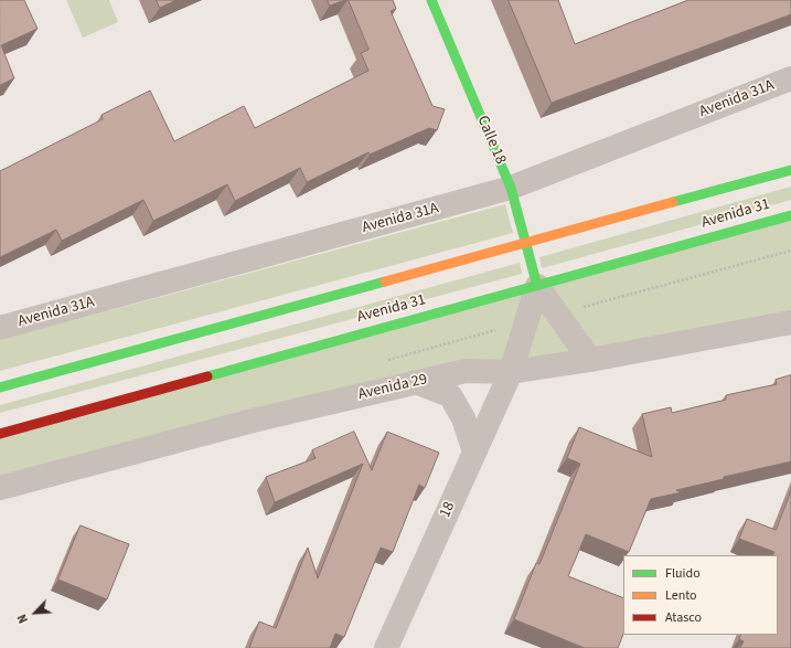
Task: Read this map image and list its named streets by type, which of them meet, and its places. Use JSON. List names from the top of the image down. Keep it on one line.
{"streets":{"main road":["Calle 18","Avenida 31"],"street":["Avenida 31A","Avenida 29","18"]},"crossings":[["Avenida 31A","Calle 18"],["Calle 18","Avenida 31"],["Calle 18","Avenida 29"],["Avenida 29","18"]],"legend":["Fluido","Lento","Atasco"],"north":"bottom left"}
